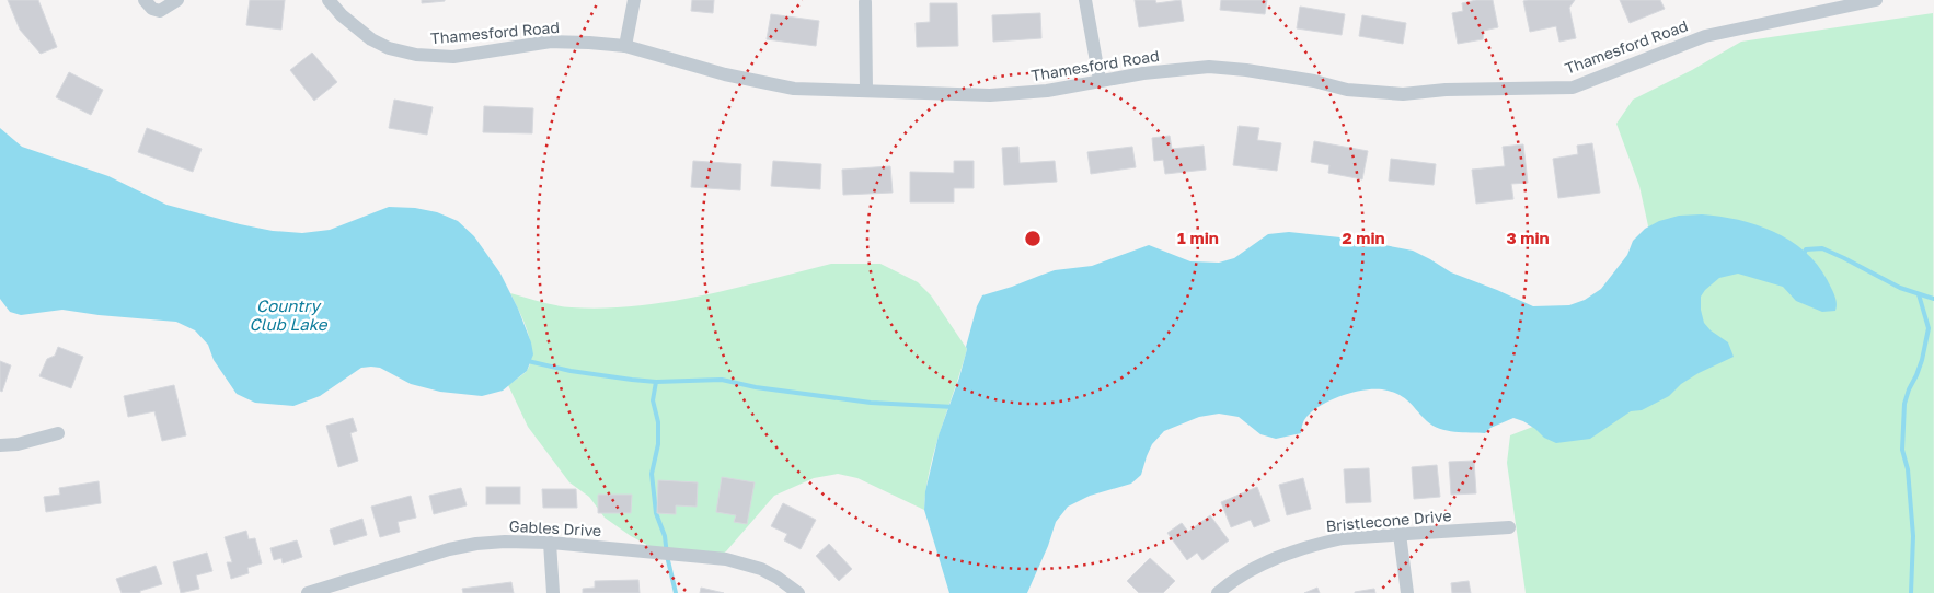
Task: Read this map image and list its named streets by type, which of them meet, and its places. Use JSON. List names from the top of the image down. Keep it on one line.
{"streets":{"street":["Thamesford Road","Bristlecone Drive","Gables Drive"]},"water":["Country Club Lake"],"rings":["1 min","2 min","3 min"]}
